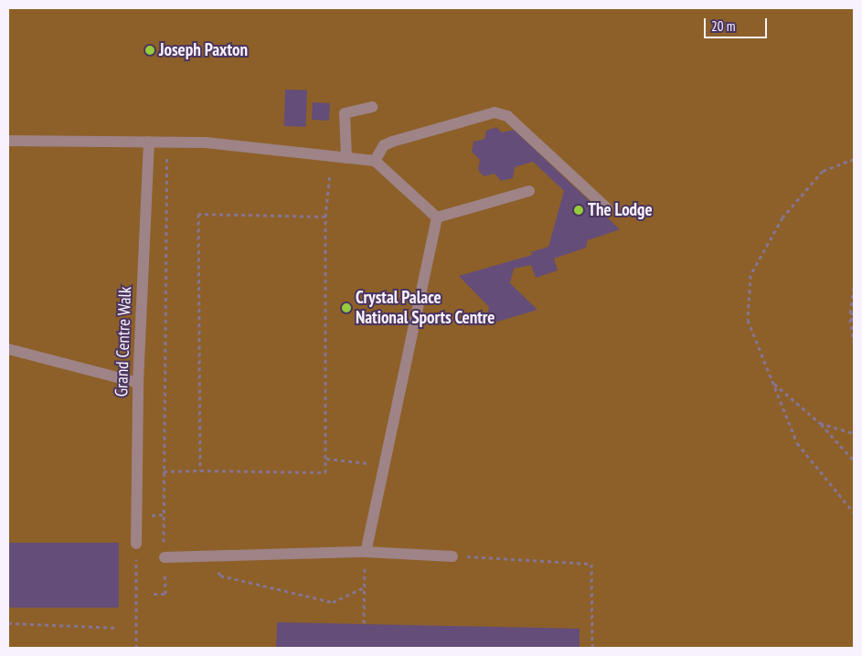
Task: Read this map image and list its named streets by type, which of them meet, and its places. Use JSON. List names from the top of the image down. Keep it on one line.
{"streets":{"lane":["Grand Centre Walk"]},"places":["Joseph Paxton","The Lodge","Crystal Palace National Sports Centre"],"scale_bar":"20 m"}
